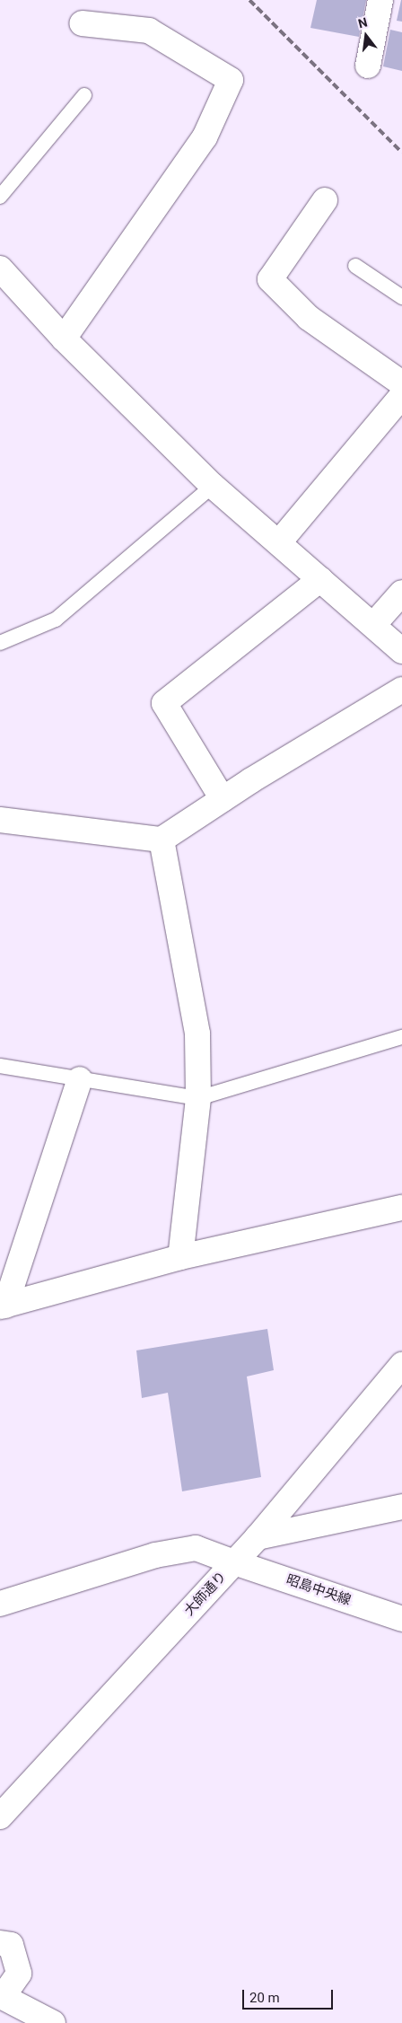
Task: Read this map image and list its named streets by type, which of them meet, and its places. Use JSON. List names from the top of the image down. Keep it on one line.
{"streets":{"street":["昭島中央線","大師通り"]},"crossings":[["昭島中央線","大師通り"]],"scale_bar":"20 m","north":"top"}
